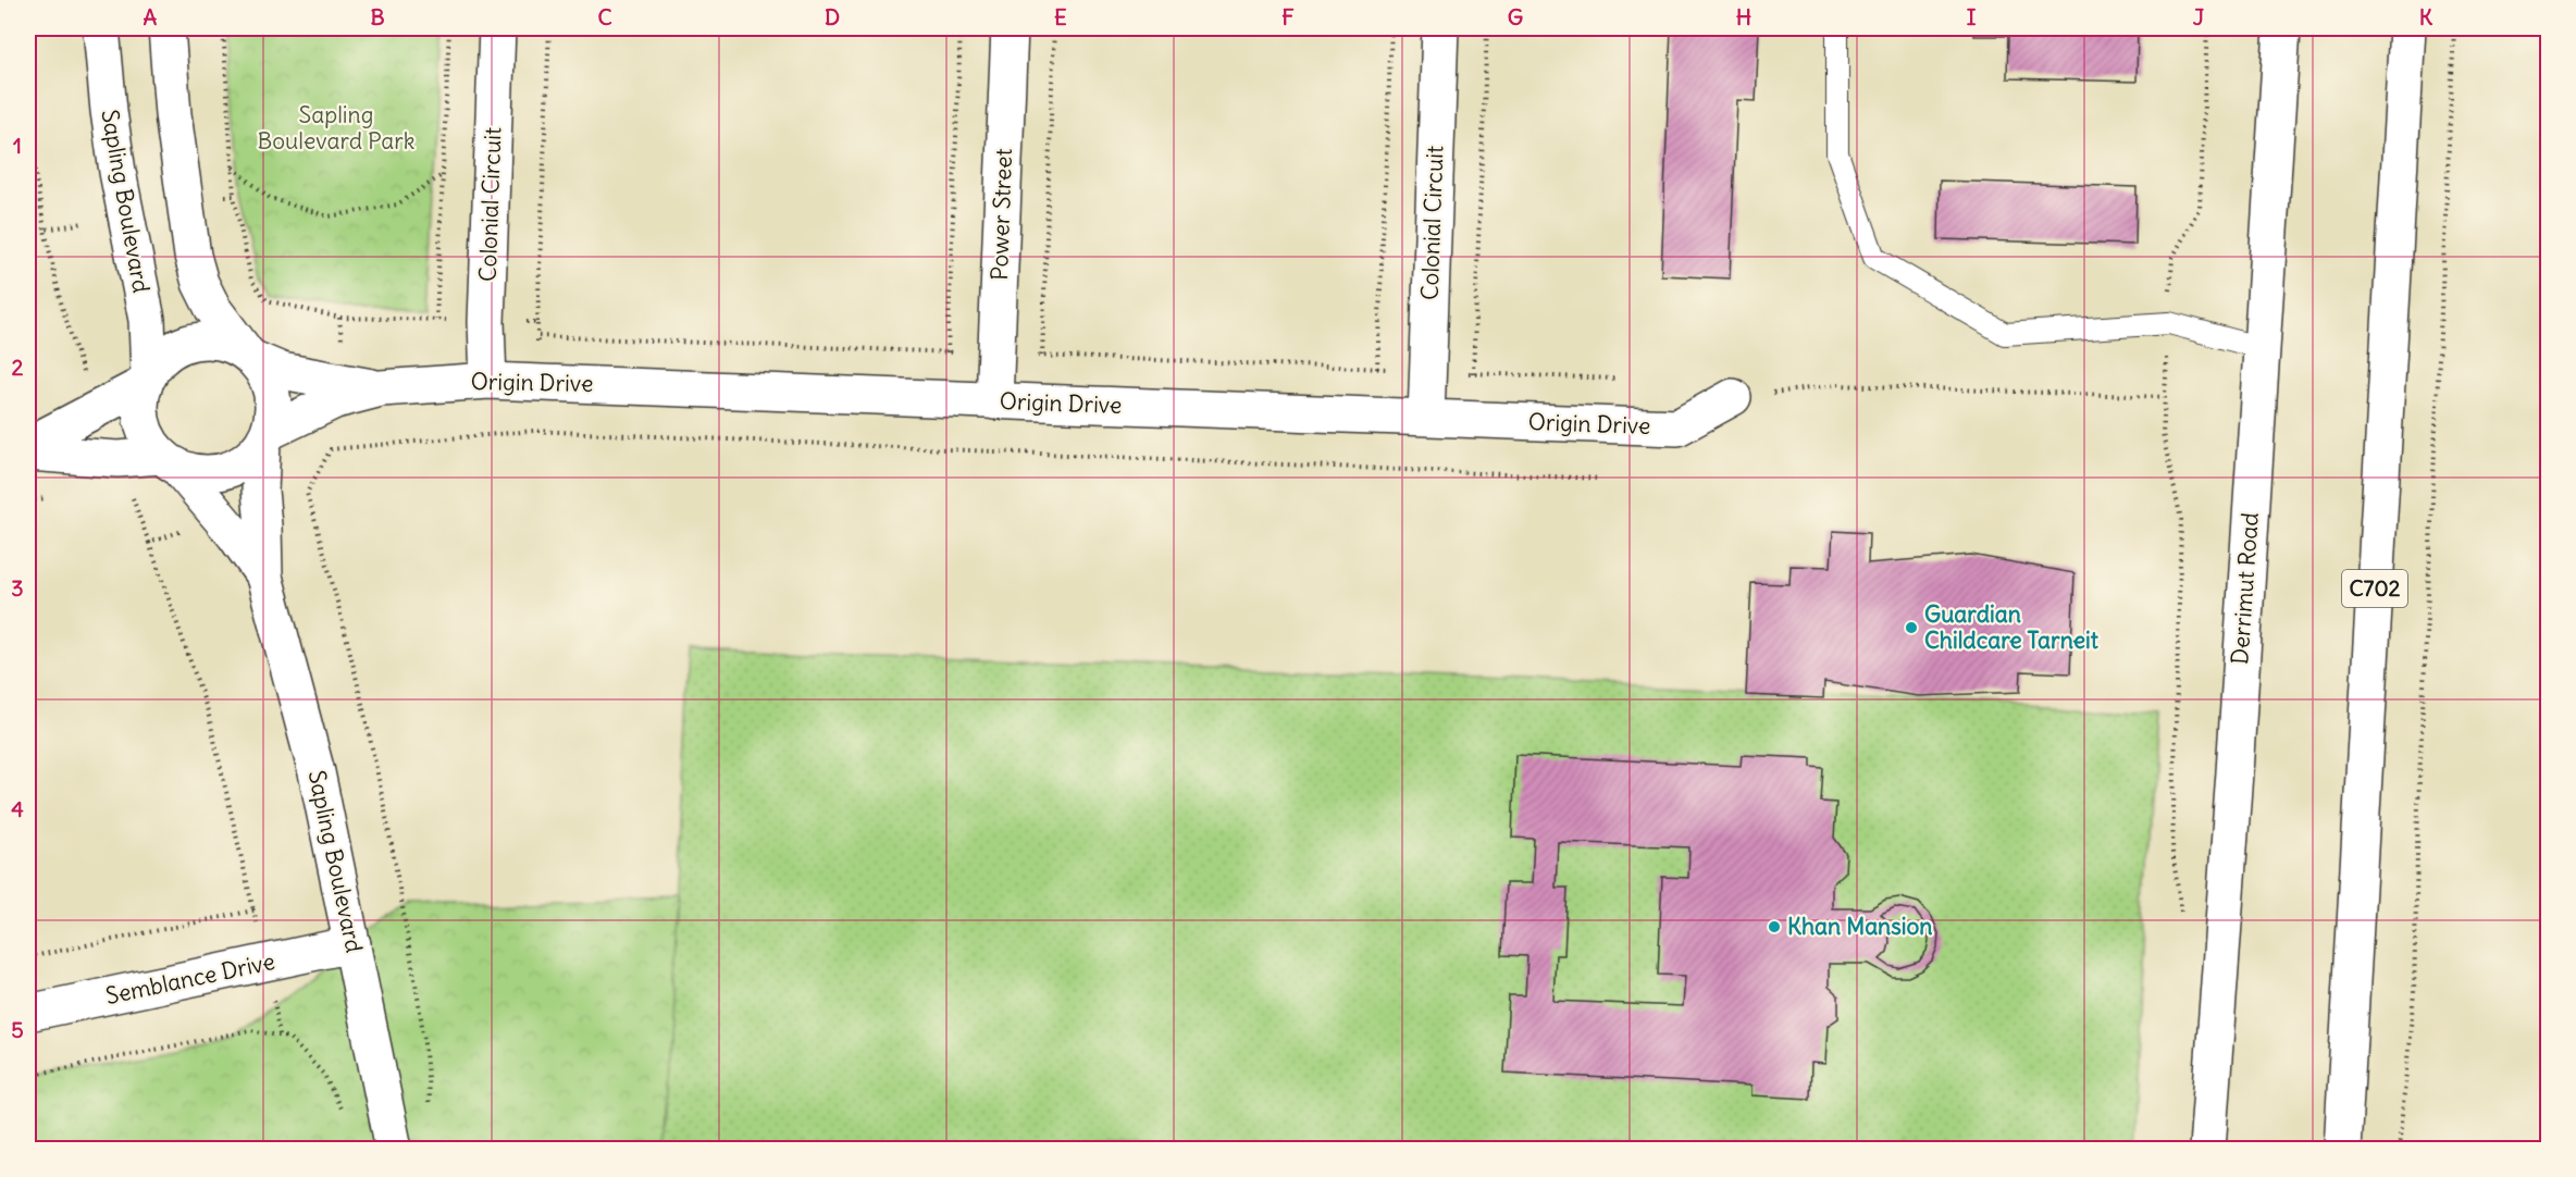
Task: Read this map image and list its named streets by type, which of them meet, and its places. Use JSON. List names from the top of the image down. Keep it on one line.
{"streets":{"street":["Sapling Boulevard","Colonial Circuit","Power Street","Origin Drive","Derrimut Road","C702","Semblance Drive"]},"crossings":[["Sapling Boulevard","Origin Drive"],["Sapling Boulevard","Semblance Drive"],["Colonial Circuit","Origin Drive"],["Power Street","Origin Drive"]],"parks":["Sapling Boulevard Park"],"places":["Guardian Childcare Tarneit","Khan Mansion"],"grid":{"columns":["A","B","C","D","E","F","G","H","I","J","K"],"rows":["1","2","3","4","5"]}}
